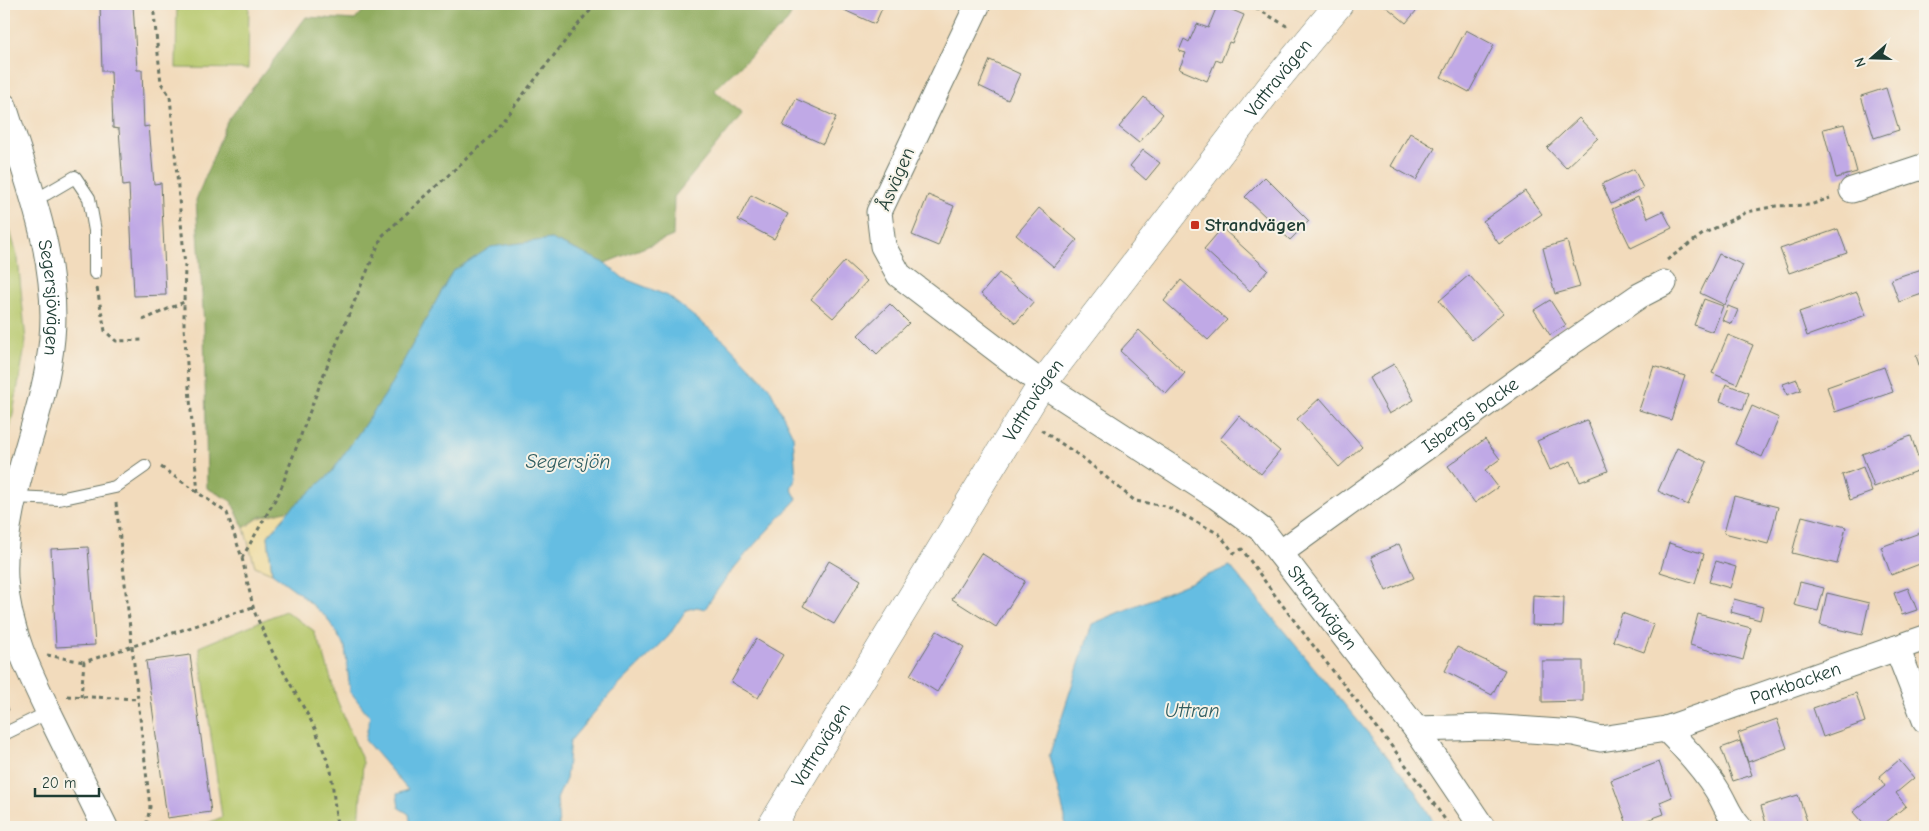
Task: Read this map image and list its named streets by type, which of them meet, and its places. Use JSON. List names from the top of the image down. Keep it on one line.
{"streets":{"street":["Vattravägen","Åsvägen","Segersjövägen","Isbergs backe","Strandvägen","Parkbacken"]},"crossings":[["Vattravägen","Åsvägen"],["Vattravägen","Strandvägen"],["Åsvägen","Strandvägen"],["Isbergs backe","Strandvägen"],["Strandvägen","Parkbacken"]],"water":["Segersjön","Uttran"],"places":{"transit":["Strandvägen"]},"scale_bar":"20 m","north":"left"}
